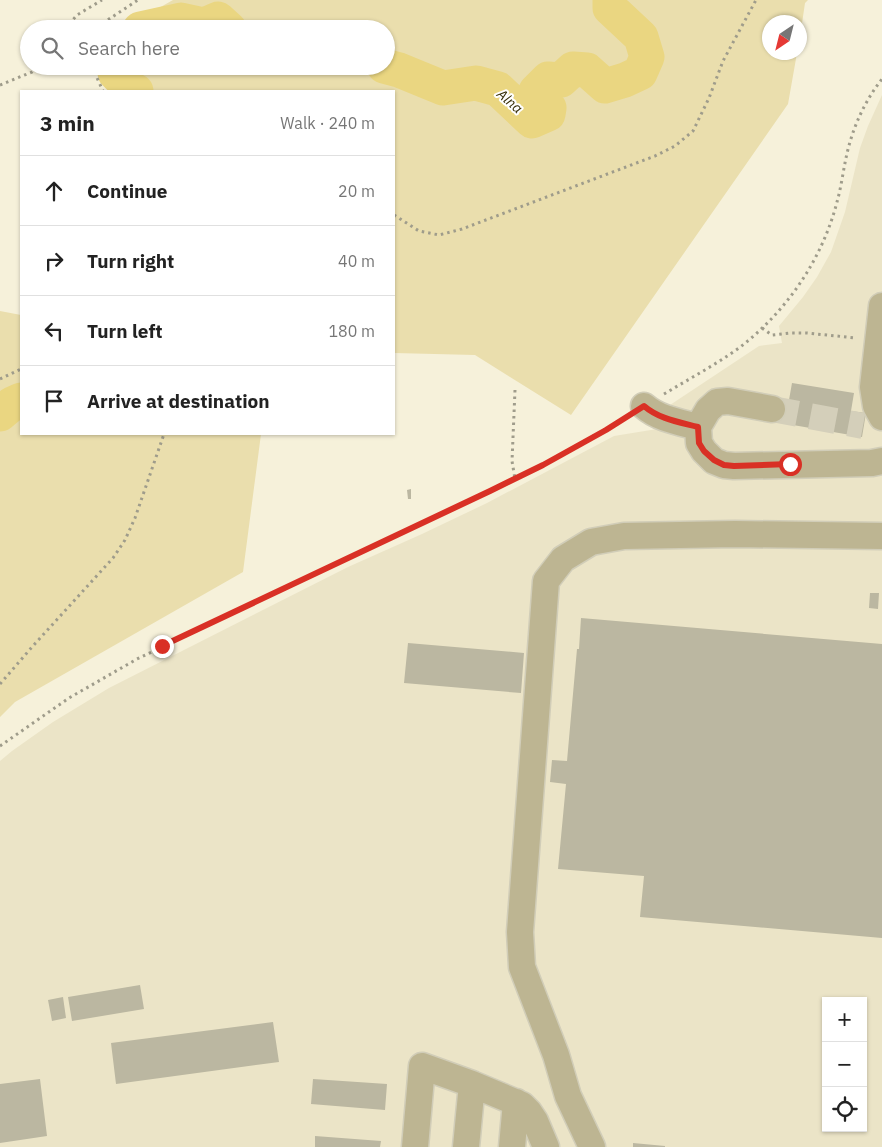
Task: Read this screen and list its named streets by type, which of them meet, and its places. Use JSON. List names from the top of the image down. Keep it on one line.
{"water":["Alna"],"north":"bottom left","page":{"search":"Search here","heading":["3 min","Walk · 240 m"],"list":[["Continue","20 m"],["Turn right","40 m"],["Turn left","180 m"],"Arrive at destination"],"map_buttons":["+","−"]}}
